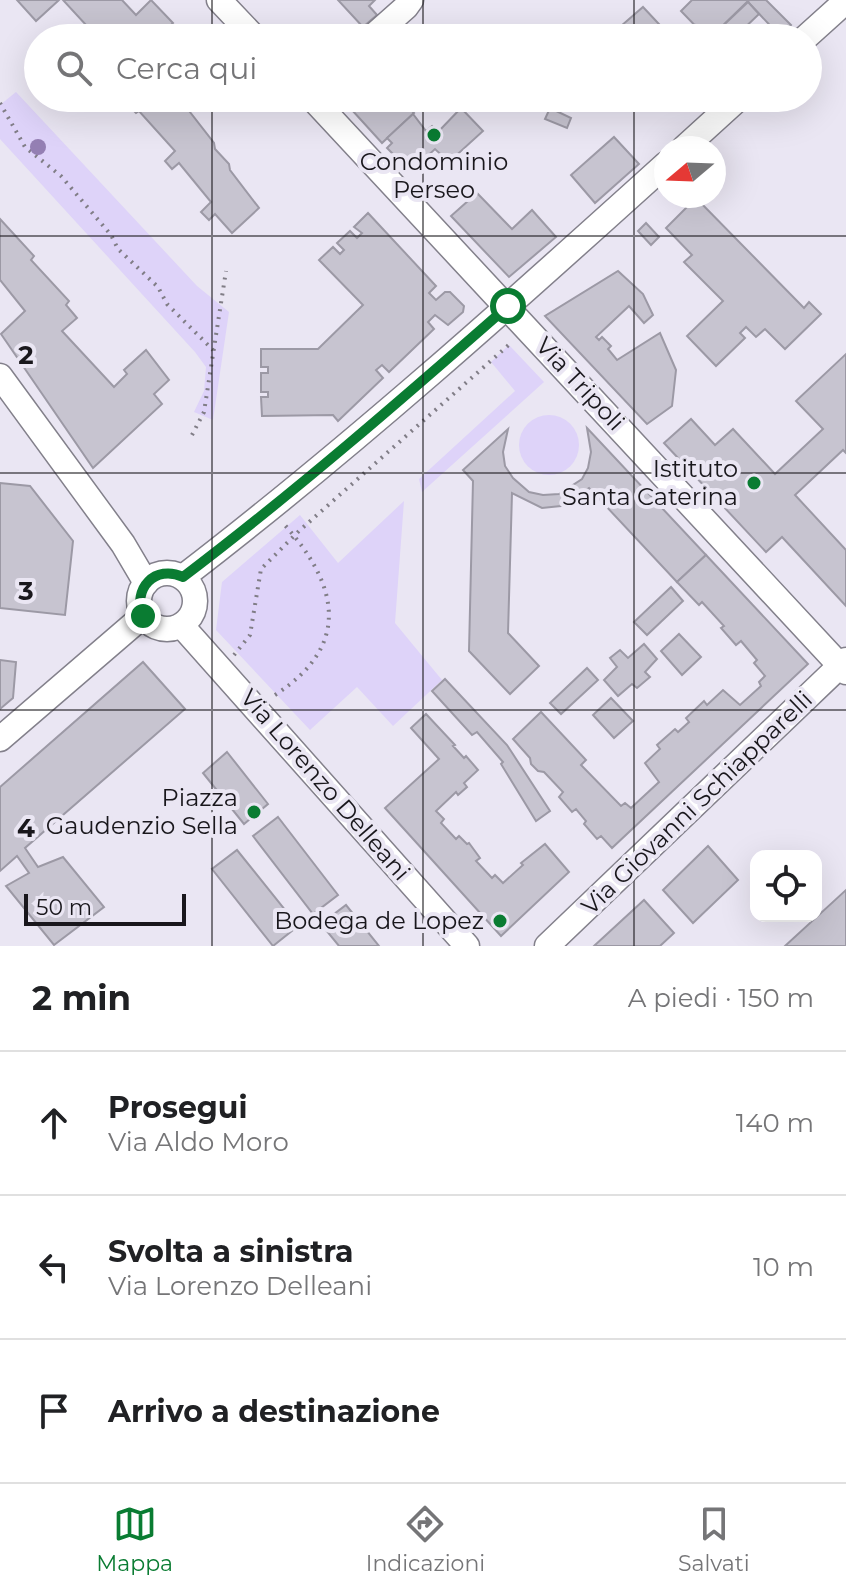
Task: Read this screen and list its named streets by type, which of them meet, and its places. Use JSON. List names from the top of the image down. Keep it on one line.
{"streets":{"street":["Via Tripoli","Via Lorenzo Delleani","Via Giovanni Schiapparelli"]},"crossings":[["Via Tripoli","Via Giovanni Schiapparelli"]],"places":["Condominio Perseo","Istituto Santa Caterina","Piazza Gaudenzio Sella","Bodega de Lopez"],"scale_bar":"50 m","north":"left","page":{"search":"Cerca qui","scale":"50 m","heading":["2 min","A piedi · 150 m"],"list":[["Prosegui","Via Aldo Moro","140 m"],["Svolta a sinistra","Via Lorenzo Delleani","10 m"],"Arrivo a destinazione"],"nav":["Mappa","Indicazioni","Salvati"]},"grid":{"rows":["2","3","4"]}}
